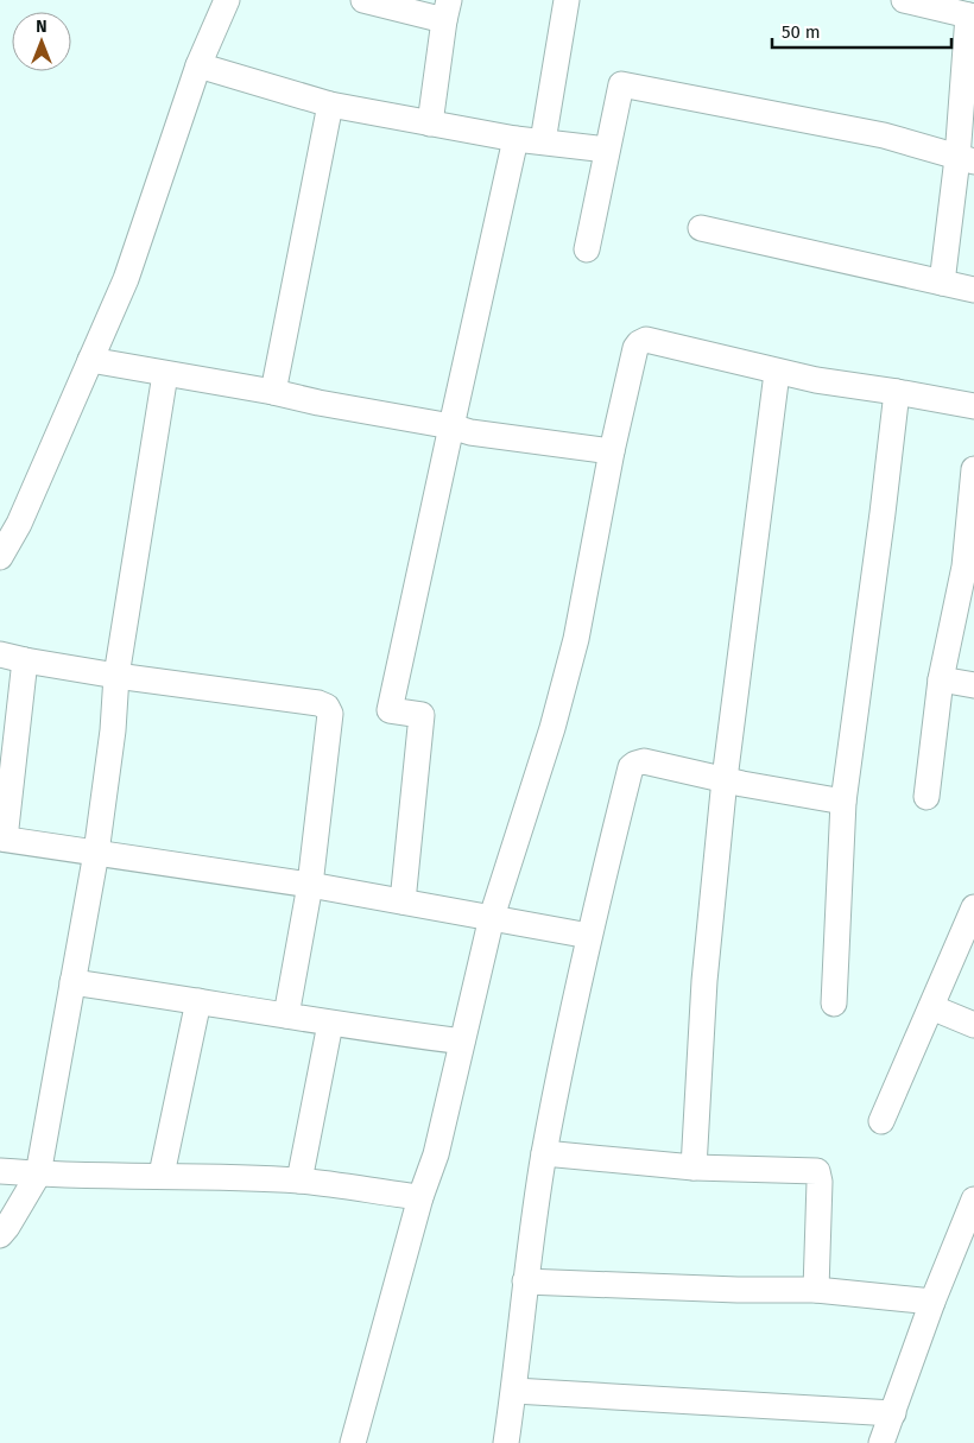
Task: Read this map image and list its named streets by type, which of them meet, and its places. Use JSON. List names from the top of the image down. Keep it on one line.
{"scale_bar":"50 m","north":"top"}
